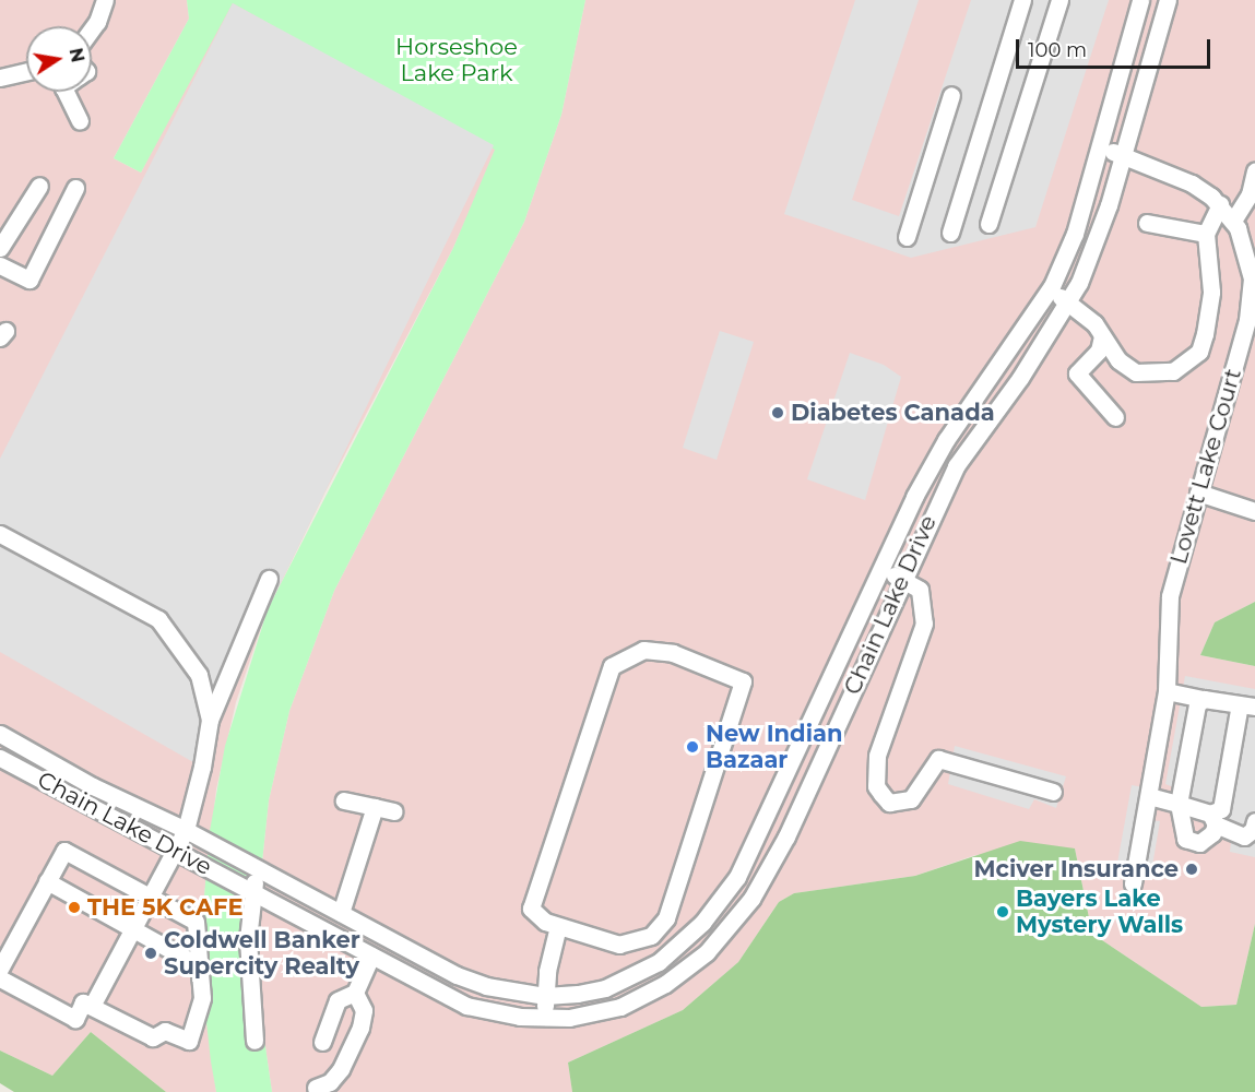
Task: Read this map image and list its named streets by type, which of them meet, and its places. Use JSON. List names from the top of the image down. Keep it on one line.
{"streets":{"street":["Lovett Lake Court","Chain Lake Drive"]},"crossings":[["Lovett Lake Court","Chain Lake Drive"]],"parks":["Horseshoe Lake Park"],"places":["Diabetes Canada","New Indian Bazaar","Mciver Insurance","THE 5K CAFE","Bayers Lake Mystery Walls","Coldwell Banker Supercity Realty"],"scale_bar":"100 m","north":"right"}
